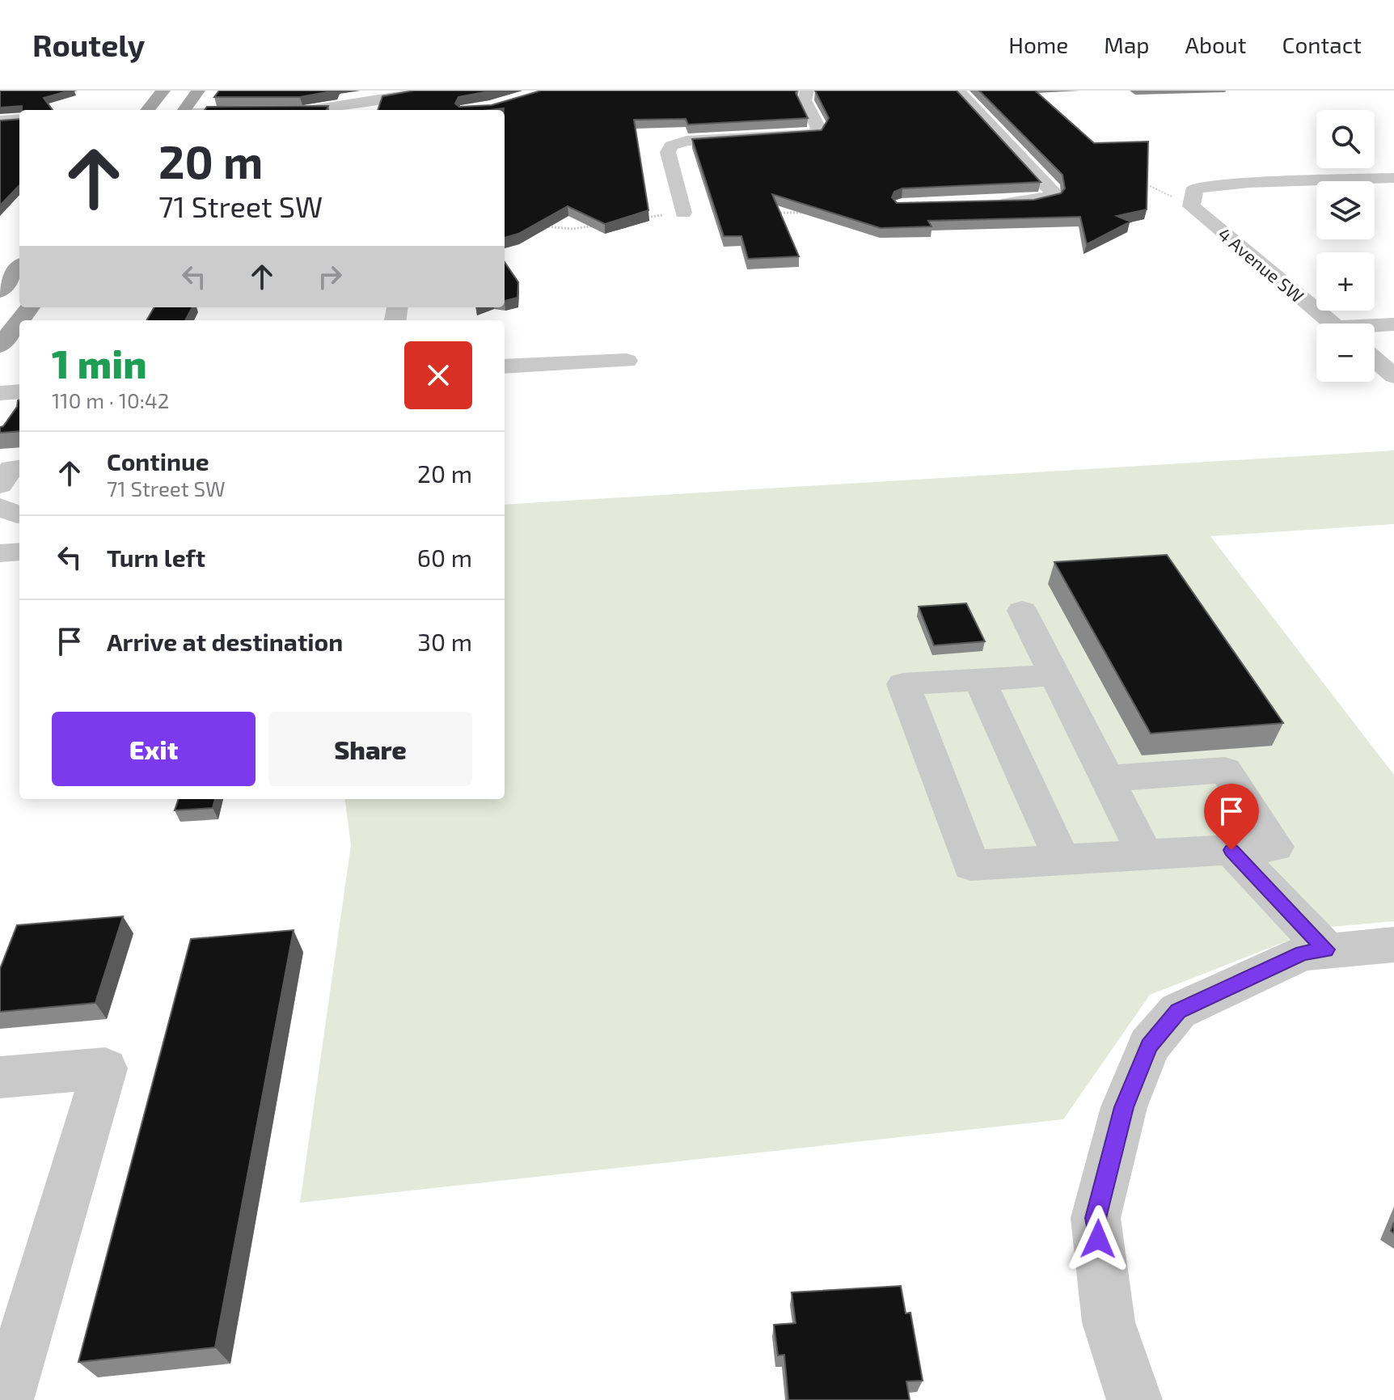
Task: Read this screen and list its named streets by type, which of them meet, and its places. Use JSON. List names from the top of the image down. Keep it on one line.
{"streets":{"street":["4 Avenue SW"]},"page":{"header":"Routely","nav":["Home","Map","About","Contact"],"map_buttons":["+","−"],"turn":["20 m","71 Street SW"],"heading":["1 min","110 m · 10:42"],"list":[{"name":"Continue","note":"71 Street SW","value":"20 m"},{"name":"Turn left","value":"60 m"},{"name":"Arrive at destination","value":"30 m"}],"buttons":["Exit","Share"]}}
